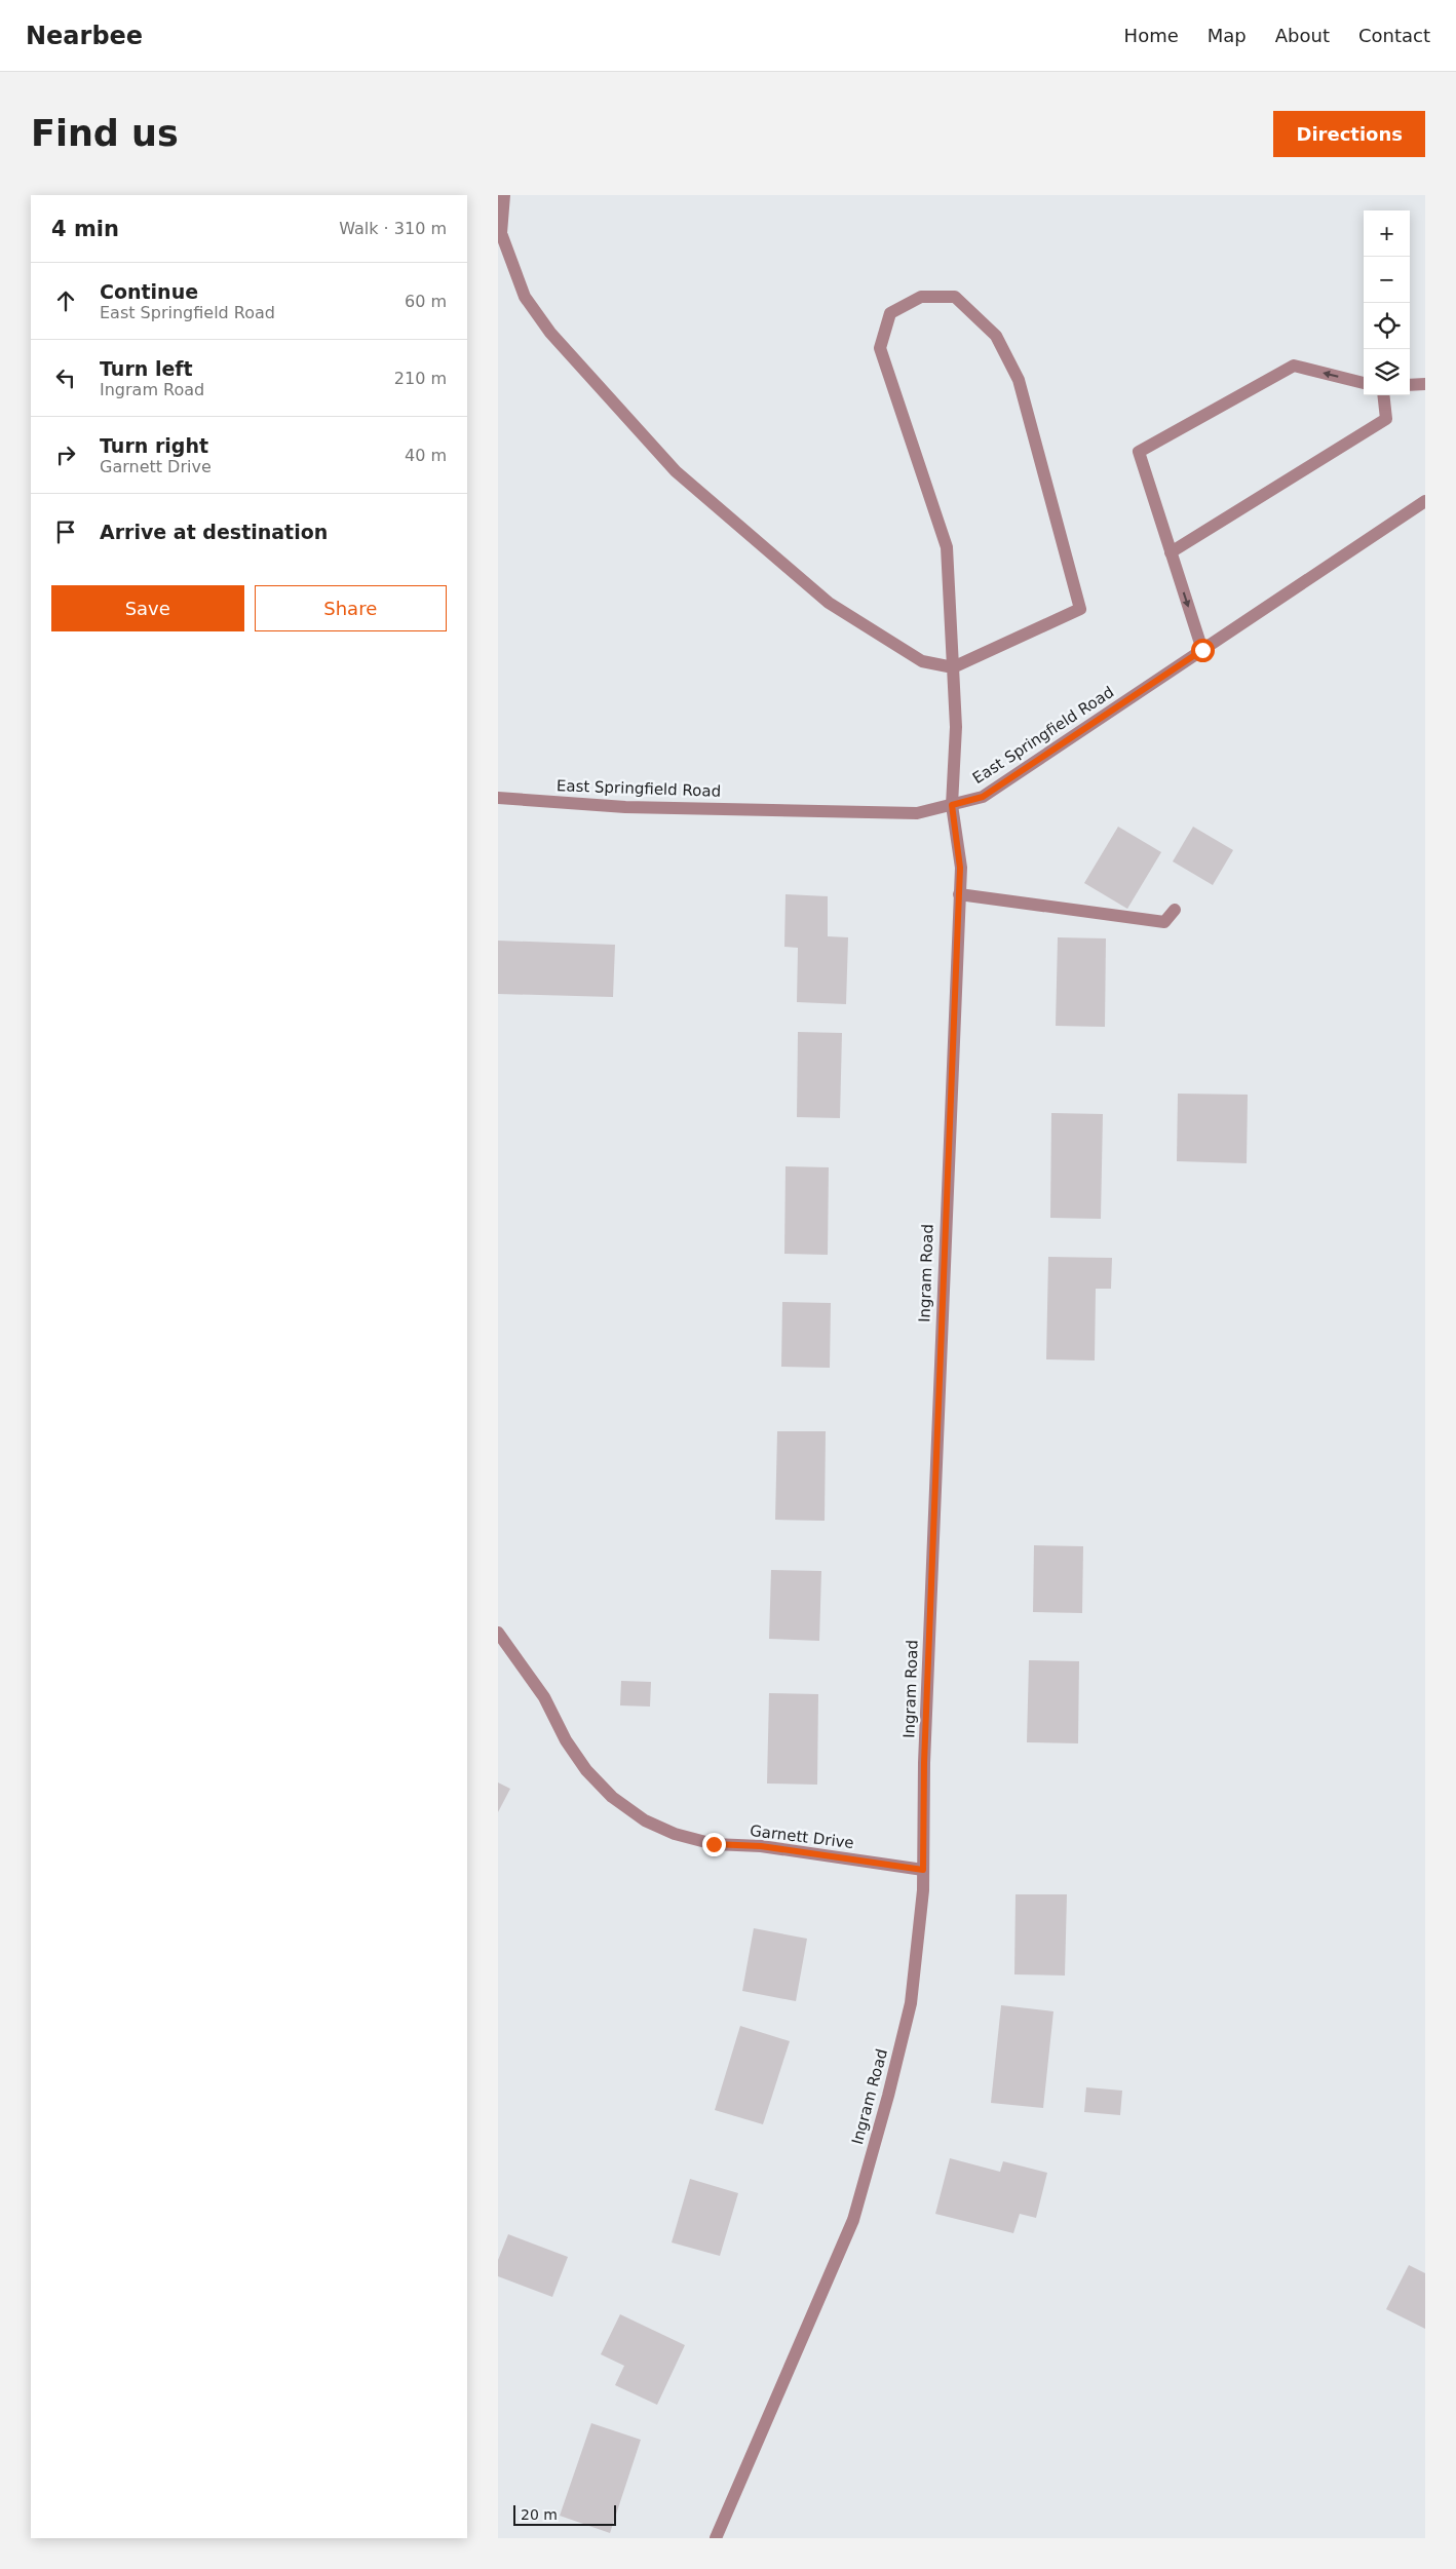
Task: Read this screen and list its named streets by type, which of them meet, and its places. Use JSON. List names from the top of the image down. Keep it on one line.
{"streets":{"street":["East Springfield Road","Ingram Road","Garnett Drive"]},"crossings":[["East Springfield Road","Ingram Road"],["Ingram Road","Garnett Drive"]],"scale_bar":"20 m","page":{"header":"Nearbee","nav":["Home","Map","About","Contact"],"buttons":["Directions",["Save","Share"]],"title":"Find us","heading":["4 min","Walk · 310 m"],"map_buttons":["+","−"],"list":[["Continue","East Springfield Road","60 m"],["Turn left","Ingram Road","210 m"],["Turn right","Garnett Drive","40 m"],"Arrive at destination"],"scale":"20 m"}}
